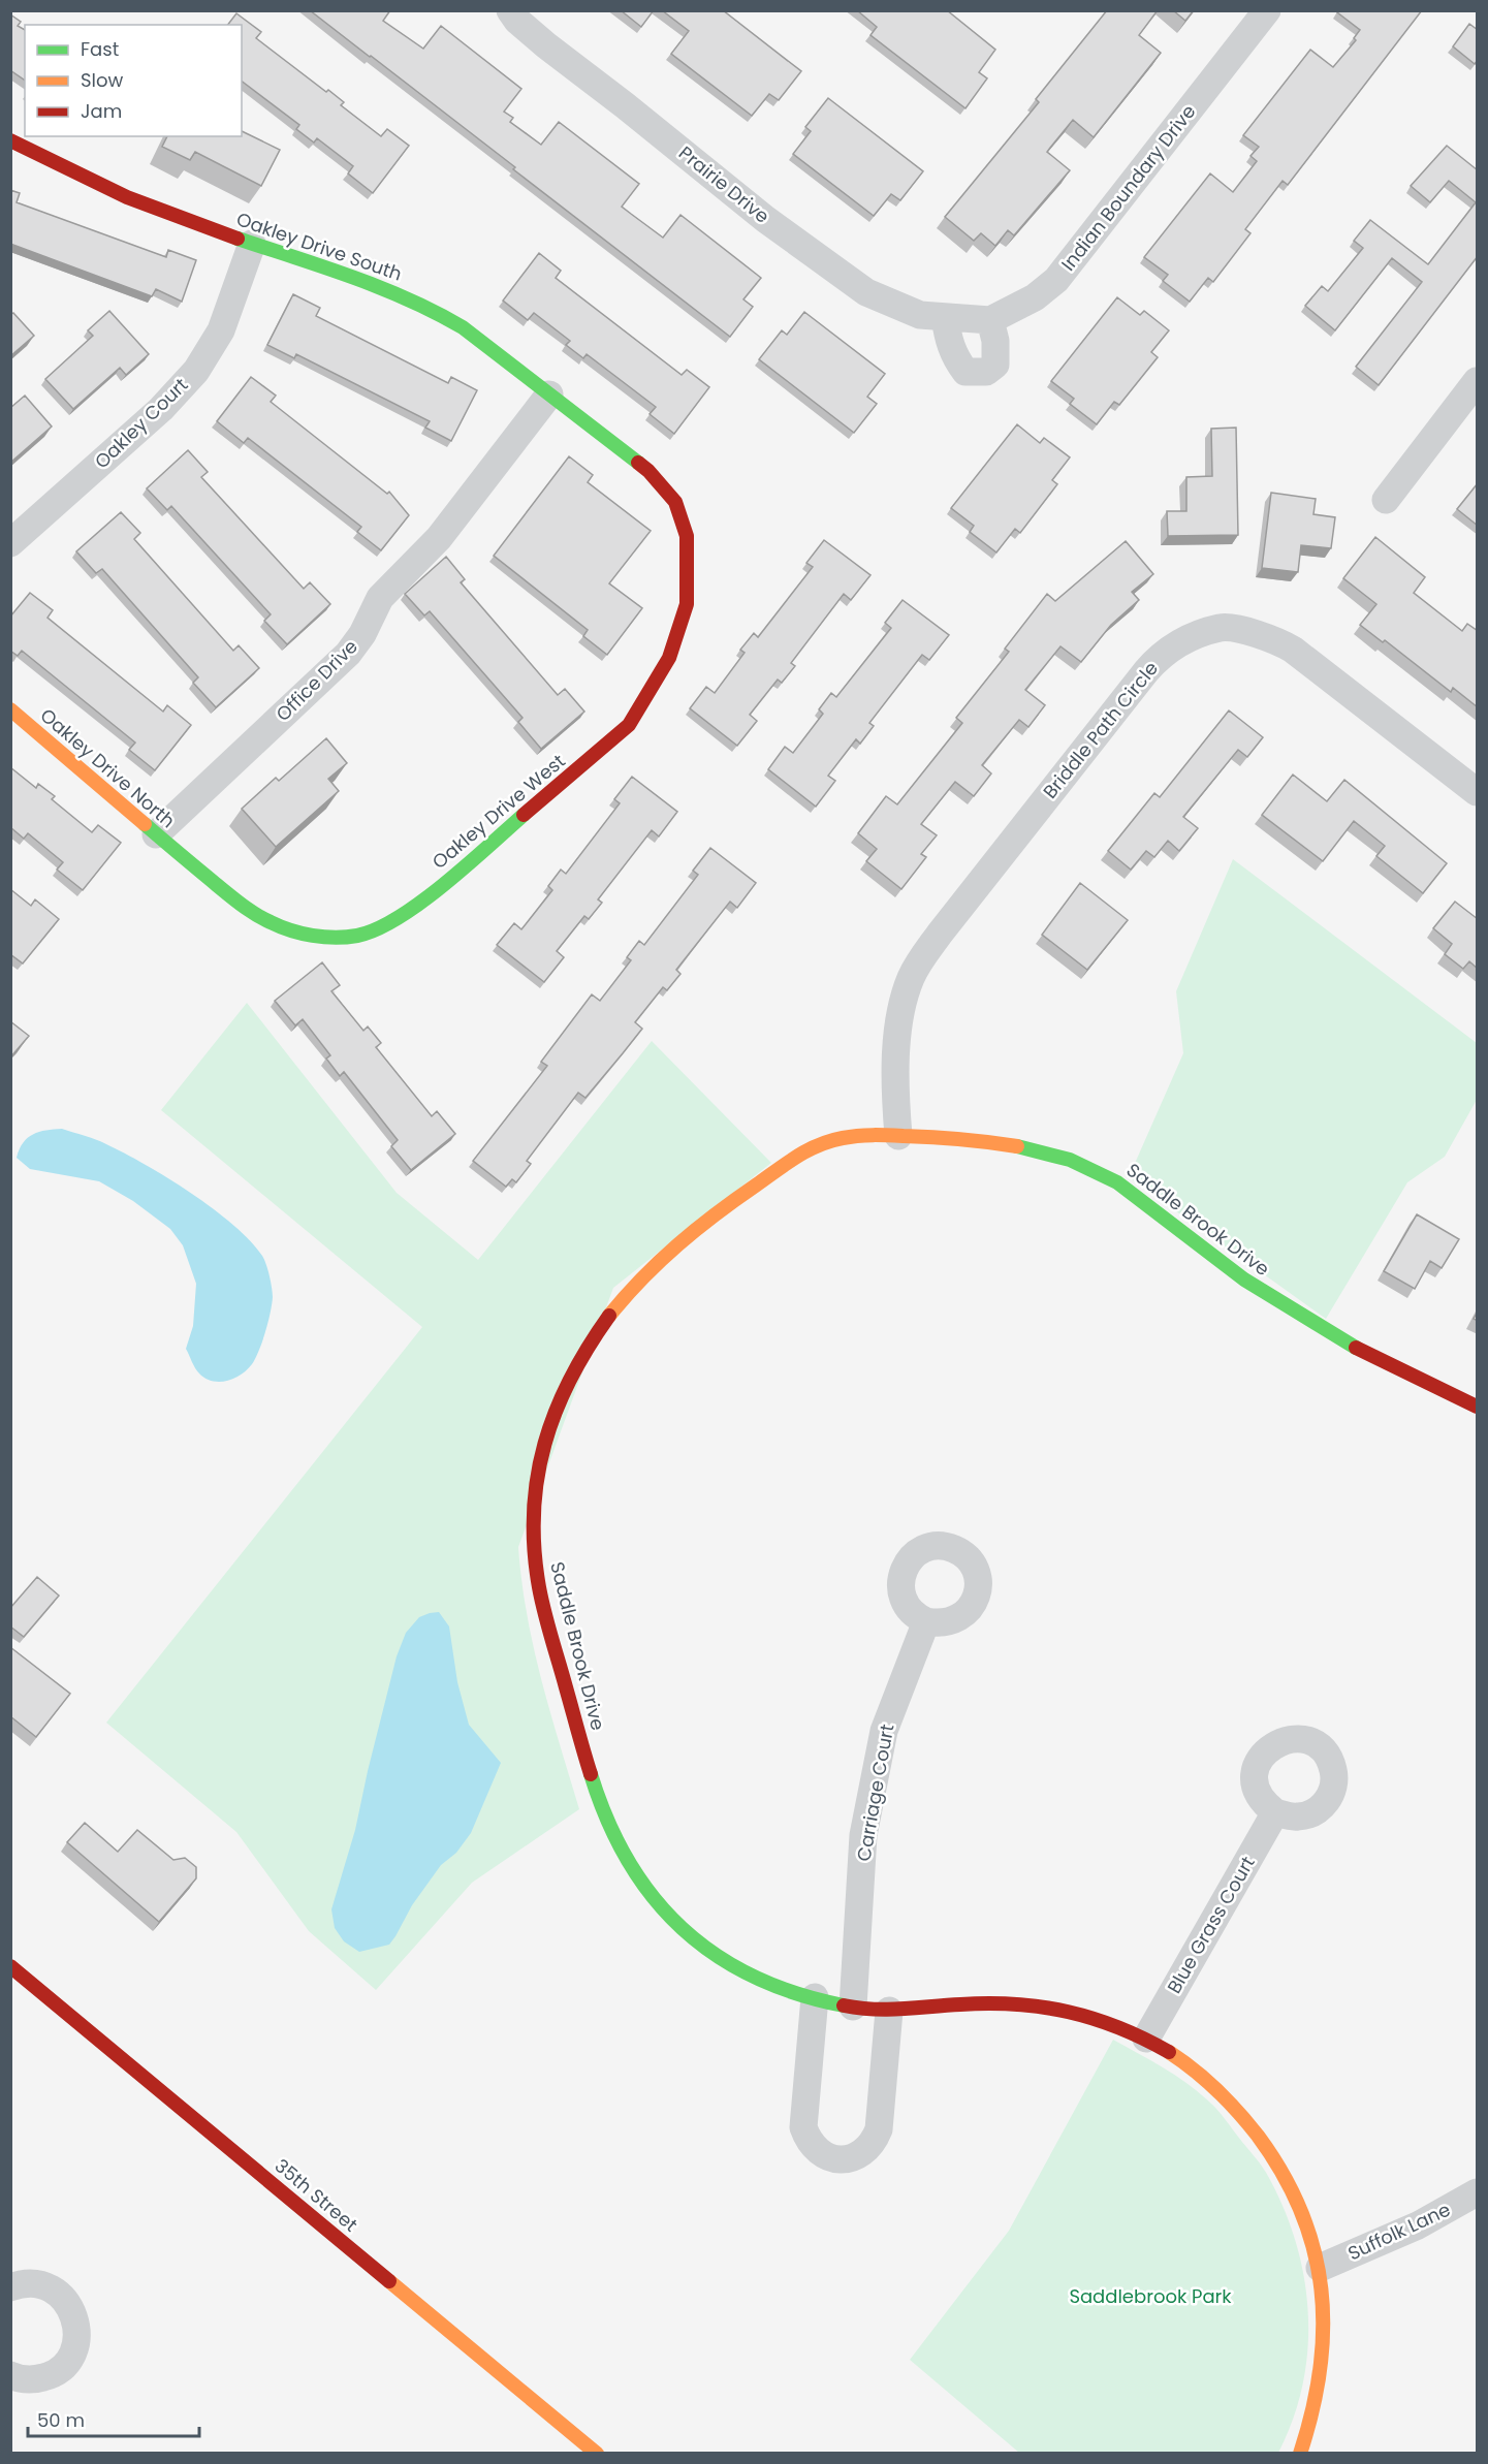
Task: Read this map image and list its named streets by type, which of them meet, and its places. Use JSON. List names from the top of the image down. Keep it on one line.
{"streets":{"street":["Prairie Drive","Indian Boundary Drive","Oakley Drive South","Oakley Court","Office Drive","Briddle Path Circle","Oakley Drive North","Oakley Drive West","Saddle Brook Drive","Carriage Court","Blue Grass Court","35th Street","Suffolk Lane"]},"crossings":[["Prairie Drive","Indian Boundary Drive"],["Oakley Drive South","Oakley Court"],["Oakley Drive South","Office Drive"],["Oakley Drive South","Oakley Drive West"],["Office Drive","Oakley Drive North"],["Briddle Path Circle","Saddle Brook Drive"],["Oakley Drive North","Oakley Drive West"],["Saddle Brook Drive","Carriage Court"],["Saddle Brook Drive","Blue Grass Court"],["Saddle Brook Drive","Suffolk Lane"]],"parks":["Saddlebrook Park"],"legend":["Fast","Slow","Jam"],"scale_bar":"50 m"}
